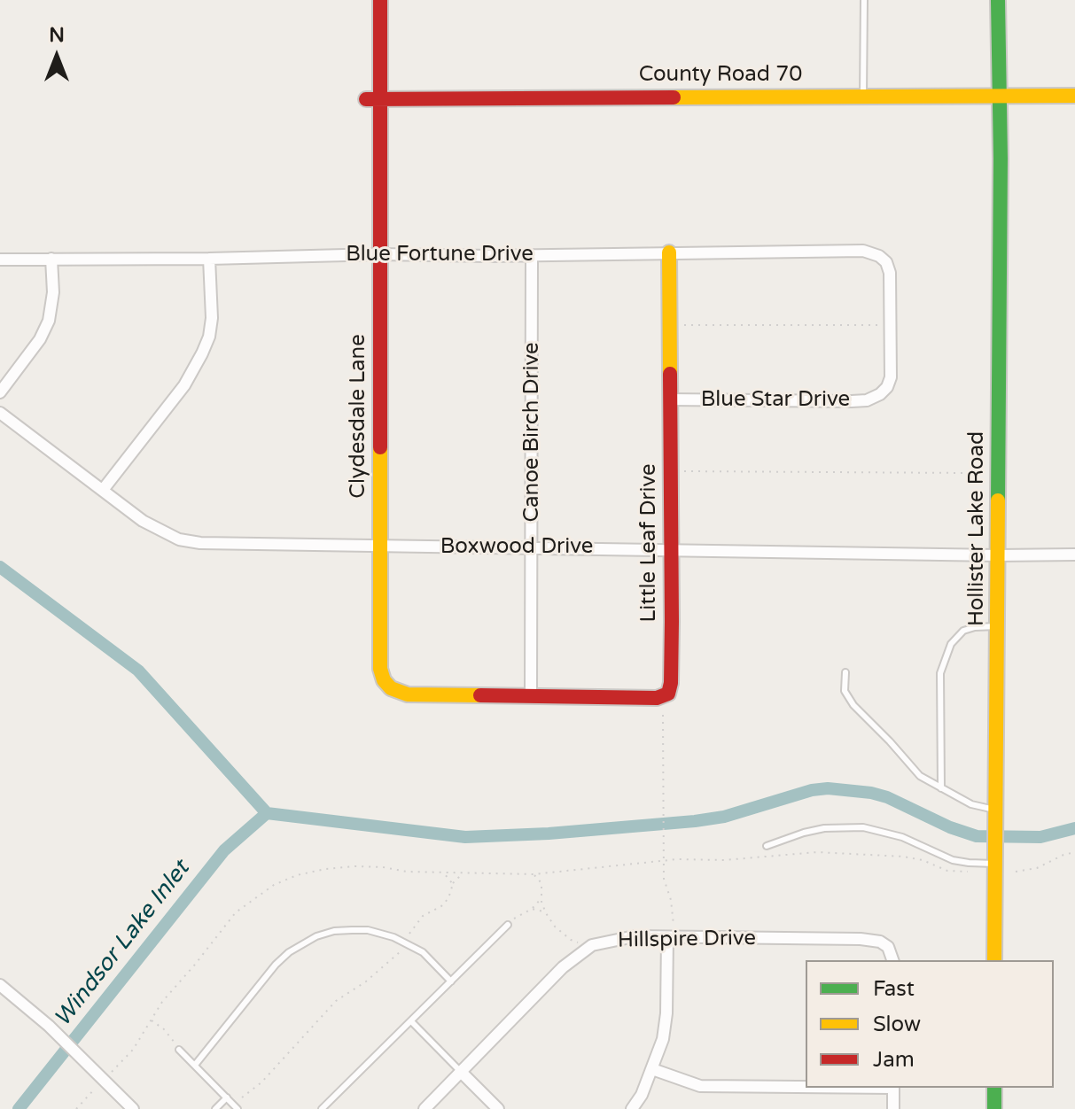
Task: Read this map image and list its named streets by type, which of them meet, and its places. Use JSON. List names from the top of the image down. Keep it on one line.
{"streets":{"street":["County Road 70","Blue Fortune Drive","Blue Star Drive","Clydesdale Lane","Canoe Birch Drive","Hollister Lake Road","Little Leaf Drive","Boxwood Drive","Hillspire Drive"]},"crossings":[["County Road 70","Clydesdale Lane"],["County Road 70","Hollister Lake Road"],["Blue Fortune Drive","Blue Star Drive"],["Blue Fortune Drive","Clydesdale Lane"],["Blue Fortune Drive","Canoe Birch Drive"],["Blue Fortune Drive","Little Leaf Drive"],["Blue Star Drive","Little Leaf Drive"],["Clydesdale Lane","Canoe Birch Drive"],["Clydesdale Lane","Little Leaf Drive"],["Clydesdale Lane","Boxwood Drive"],["Canoe Birch Drive","Little Leaf Drive"],["Canoe Birch Drive","Boxwood Drive"],["Hollister Lake Road","Boxwood Drive"],["Little Leaf Drive","Boxwood Drive"]],"water":["Windsor Lake Inlet"],"legend":["Fast","Slow","Jam"],"north":"top"}
